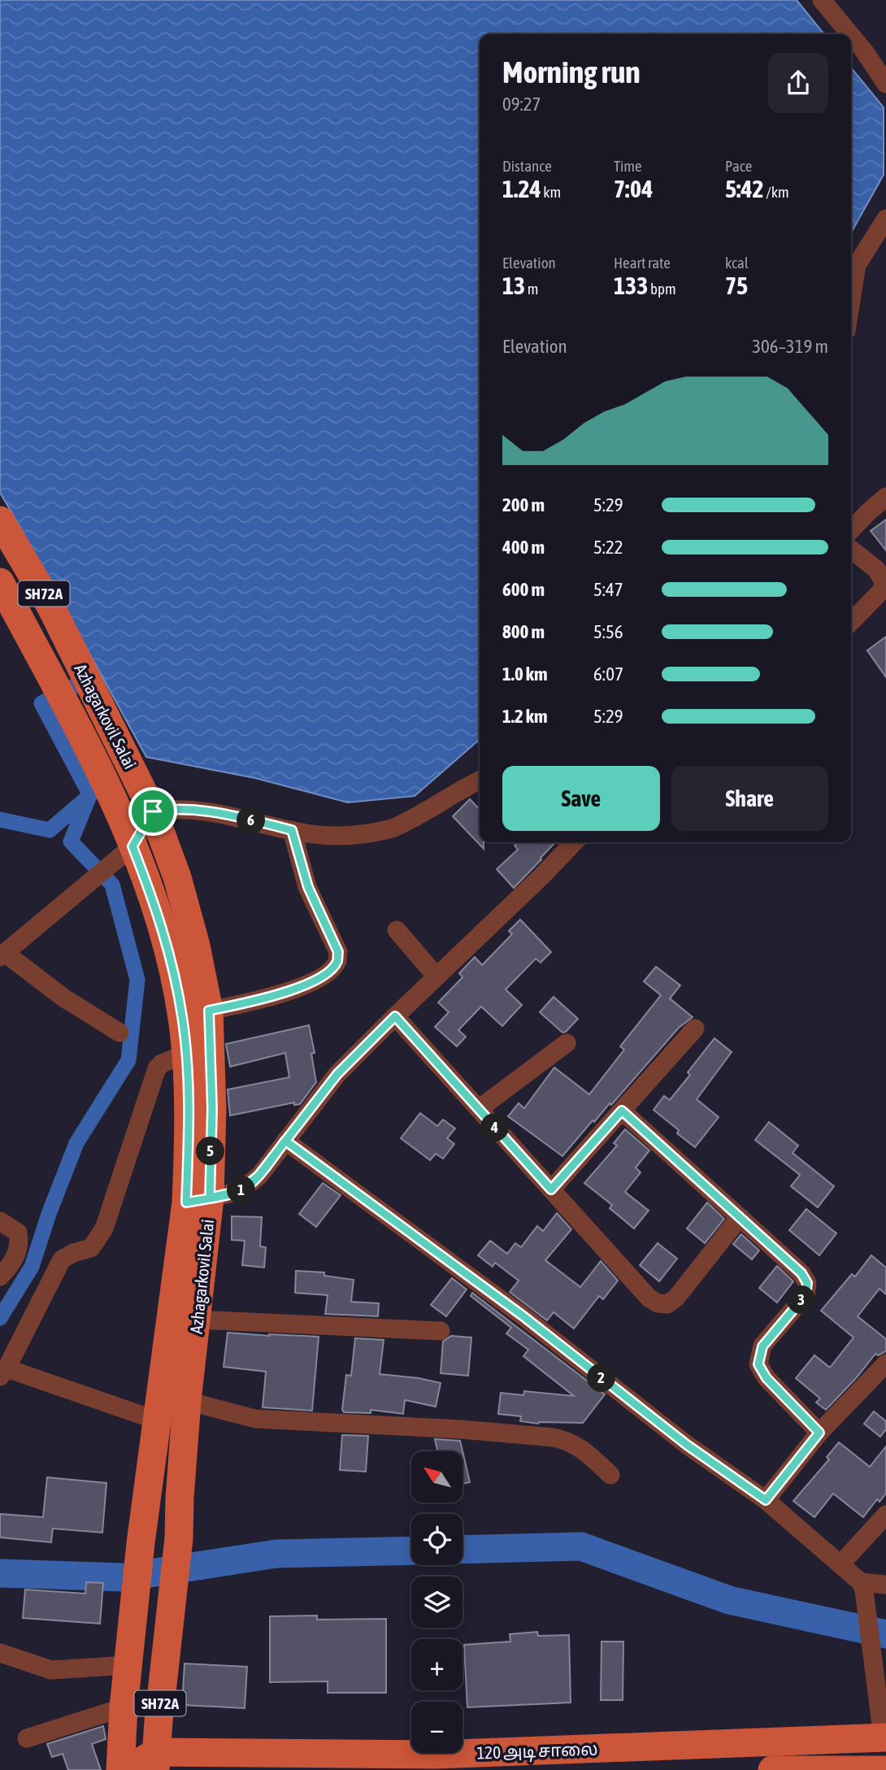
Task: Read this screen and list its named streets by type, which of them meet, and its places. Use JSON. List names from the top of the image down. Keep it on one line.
{"streets":{"main road":["SH72A","Azhagarkovil Salai","120 அடி சாலை"]},"crossings":[["Azhagarkovil Salai","120 அடி சாலை"]],"north":"top left","page":{"heading":["Morning run","09:27"],"stats":[["Distance","1.24 km"],["Time","7:04"],["Pace","5:42 /km"],["Elevation","13 m"],["Heart rate","133 bpm"],["kcal","75"]],"chart":["Elevation","306–319 m"],"list":[{"name":"200 m","note":"5:29"},{"name":"400 m","note":"5:22"},{"name":"600 m","note":"5:47"},{"name":"800 m","note":"5:56"},{"name":"1.0 km","note":"6:07"},{"name":"1.2 km","note":"5:29"}],"buttons":["Save","Share"],"pins":["6","4","5","1","3","2"],"map_buttons":["+","−"]}}
